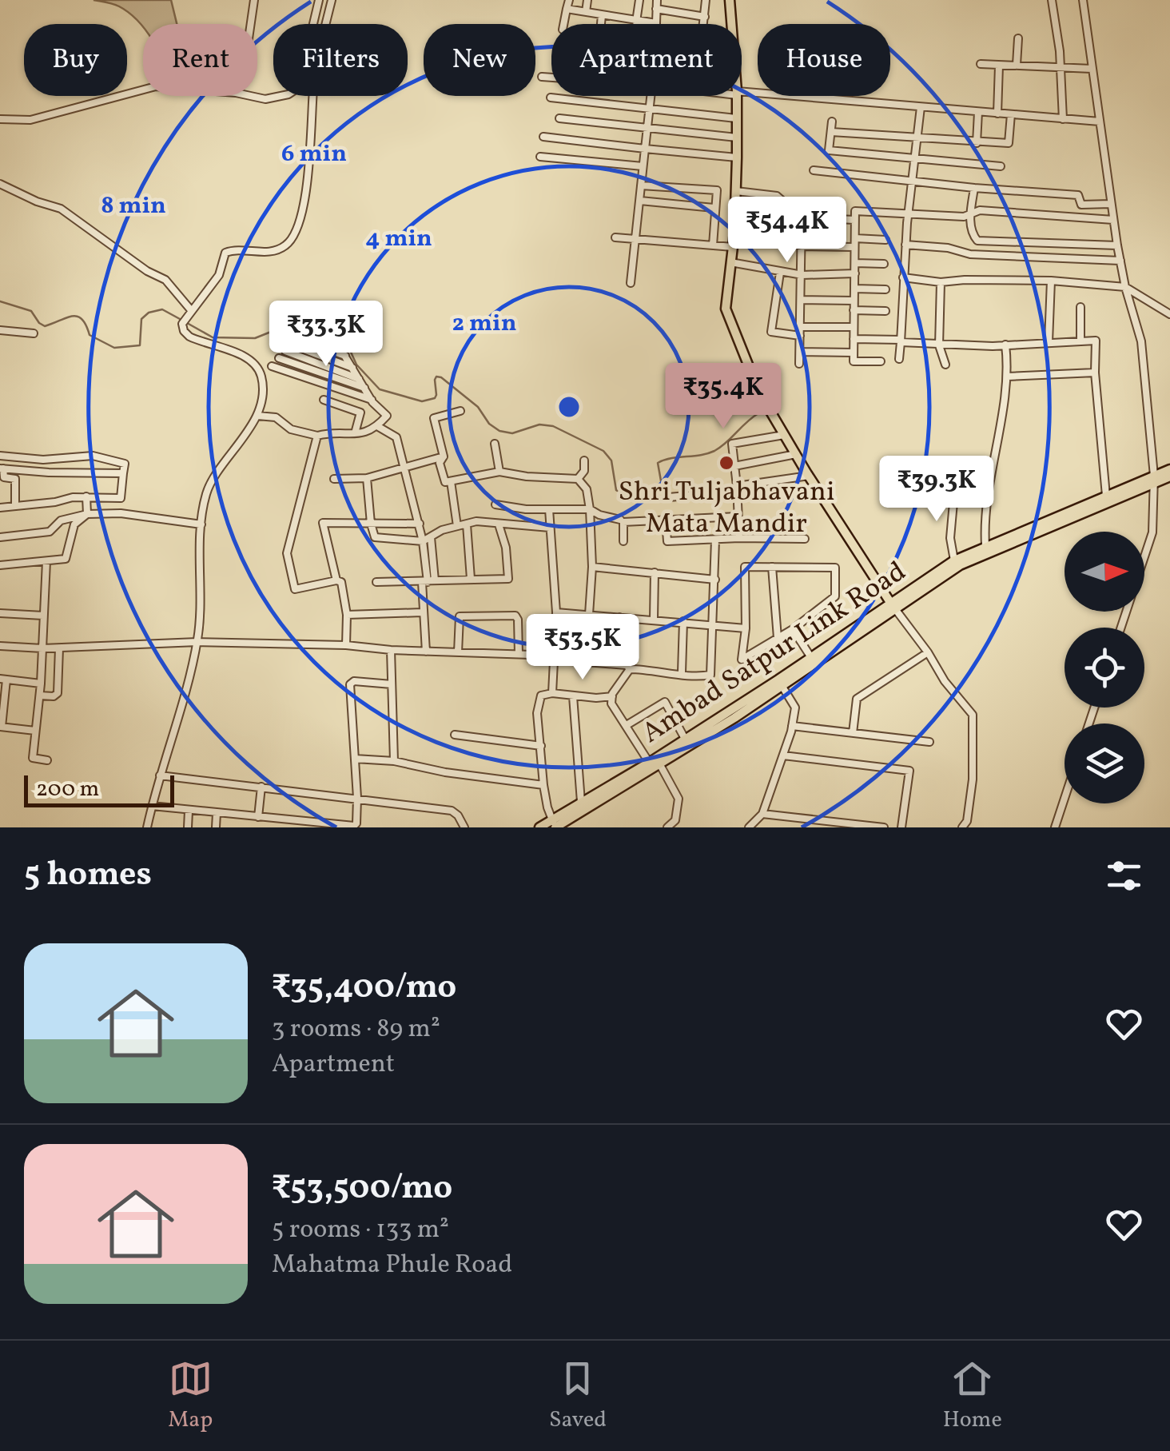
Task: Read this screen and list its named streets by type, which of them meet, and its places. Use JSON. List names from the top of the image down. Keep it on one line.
{"streets":{"main road":["Ambad Satpur Link Road"]},"places":["Shri Tuljabhavani Mata Mandir"],"scale_bar":"200 m","north":"right","page":{"chip":["Buy","Rent","Filters","New","Apartment","House"],"price":["₹54.4K","₹33.3K","₹35.4K","₹39.3K","₹53.5K"],"scale":"200 m","heading":"5 homes","list":[{"name":"₹35,400/mo","note":"3 rooms · 89 m² · Apartment"},{"name":"₹53,500/mo","note":"5 rooms · 133 m² · Mahatma Phule Road"}],"tabs":["Map","Saved","Home"]},"rings":["6 min","8 min","4 min","2 min"]}
